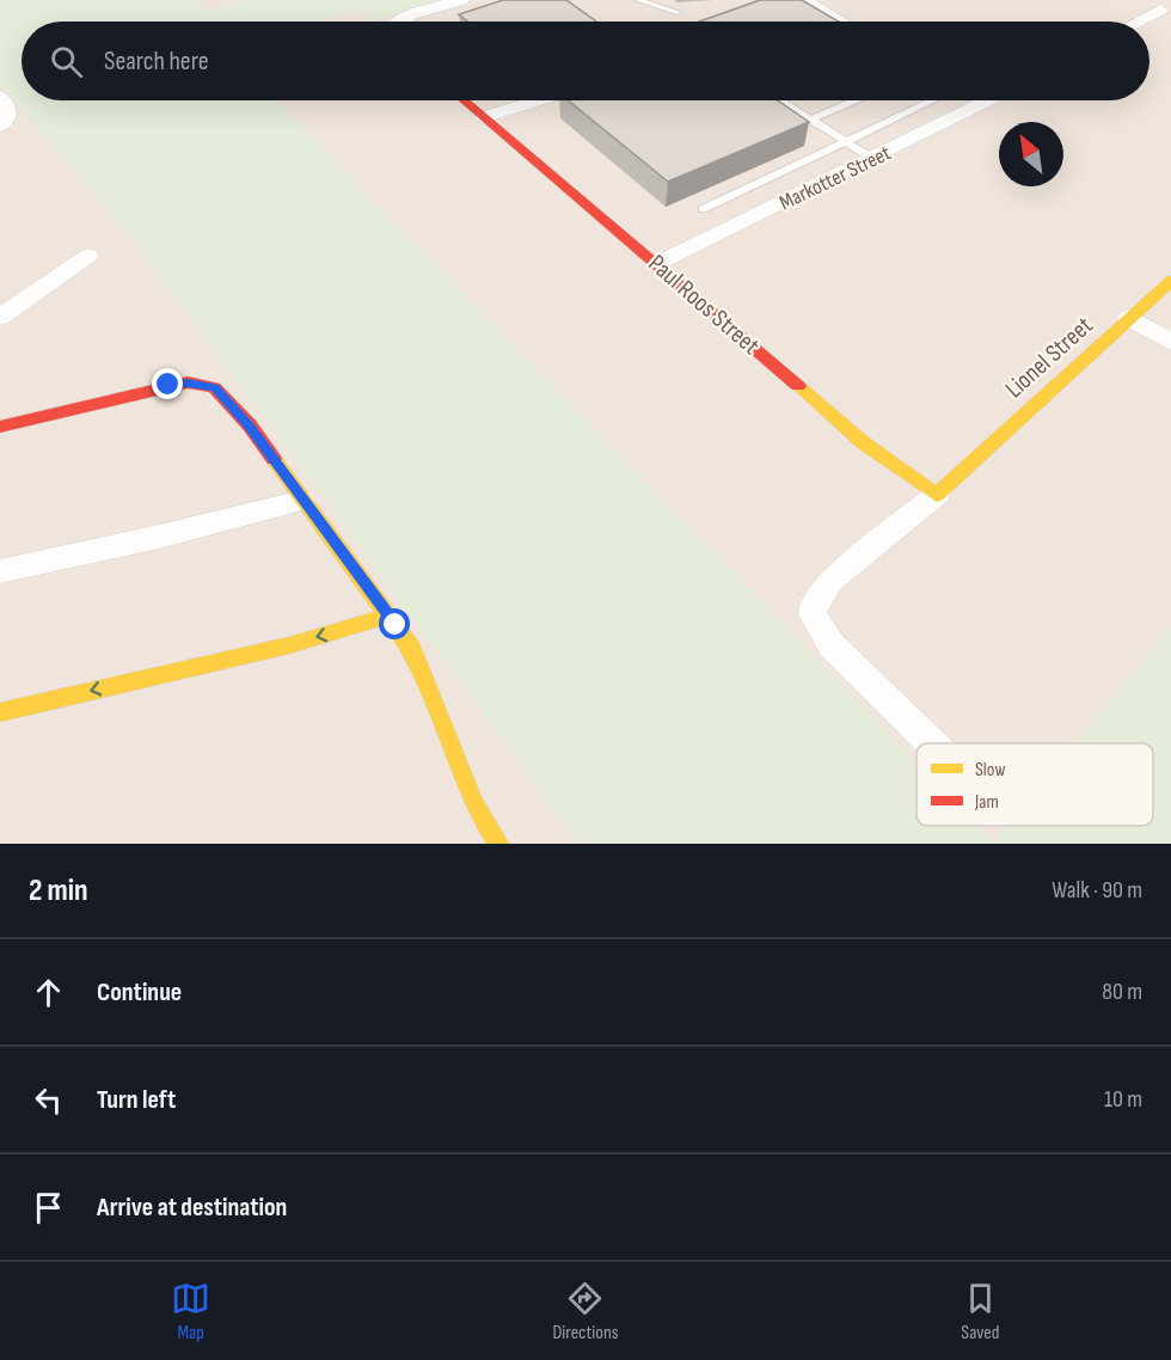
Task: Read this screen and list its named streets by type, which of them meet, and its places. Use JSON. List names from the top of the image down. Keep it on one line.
{"streets":{"street":["Markotter Street","Paul Roos Street","Lionel Street"]},"crossings":[["Markotter Street","Paul Roos Street"],["Paul Roos Street","Lionel Street"]],"legend":["Slow","Jam"],"north":"top left","page":{"search":"Search here","heading":["2 min","Walk · 90 m"],"list":[["Continue","80 m"],["Turn left","10 m"],"Arrive at destination"],"nav":["Map","Directions","Saved"]}}
